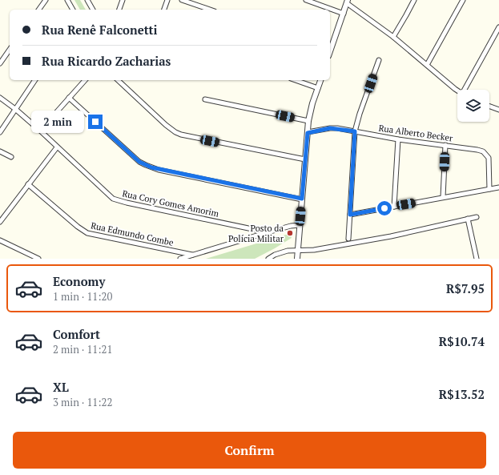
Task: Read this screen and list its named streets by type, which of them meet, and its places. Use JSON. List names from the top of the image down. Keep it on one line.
{"streets":{"street":["Rua Alberto Becker","Rua Cory Gomes Amorim","Rua Edmundo Combe"]},"places":["Posto da Polícia Militar"],"page":{"banner":["Rua Renê Falconetti","Rua Ricardo Zacharias"],"bubble":"2 min","list":[{"name":"Economy","note":"1 min · 11:20","value":"R$7.95"},{"name":"Comfort","note":"2 min · 11:21","value":"R$10.74"},{"name":"XL","note":"3 min · 11:22","value":"R$13.52"}],"buttons":"Confirm"}}
